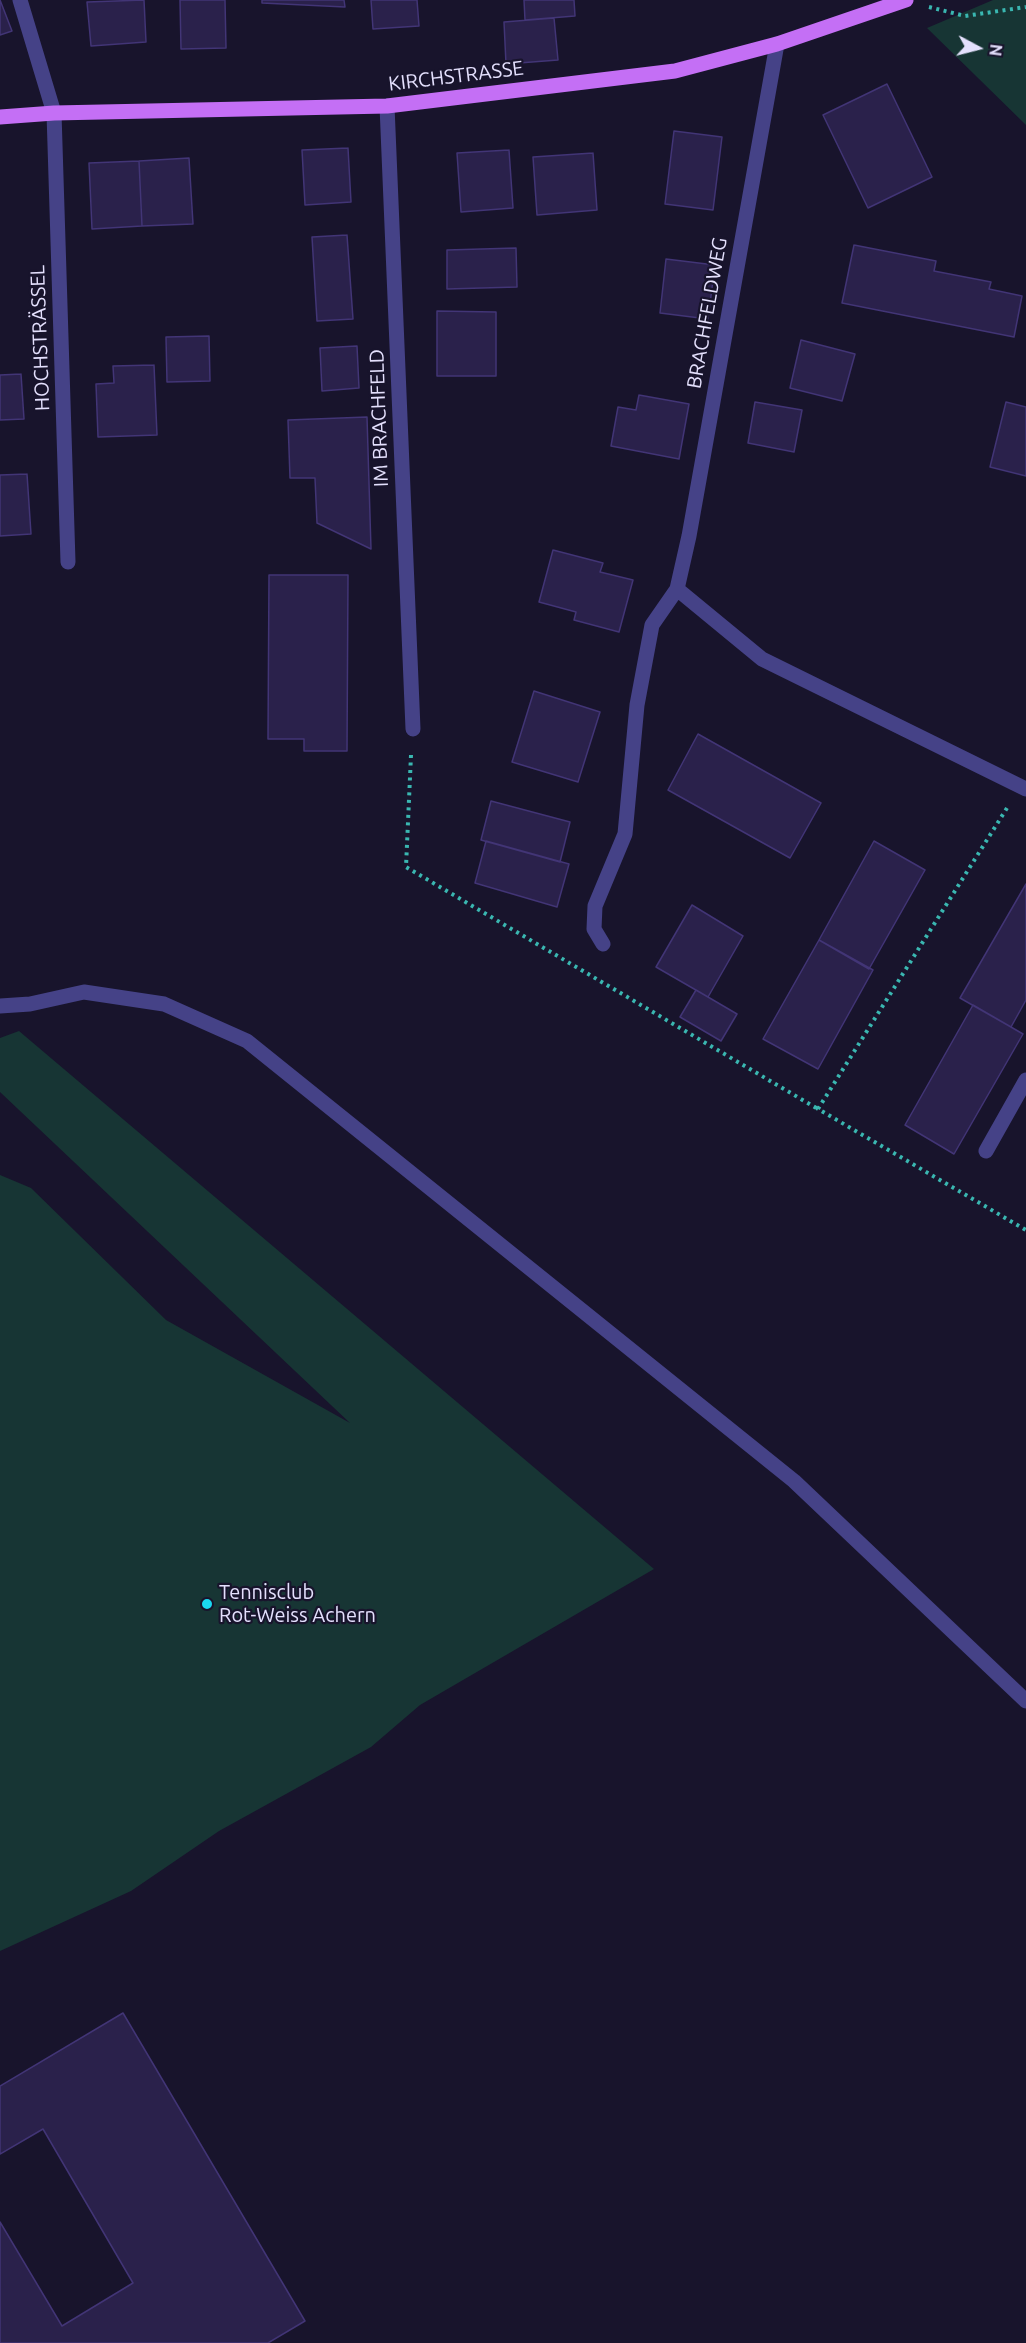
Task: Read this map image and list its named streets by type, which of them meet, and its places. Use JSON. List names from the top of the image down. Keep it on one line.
{"streets":{"main road":["KIRCHSTRASSE"],"street":["BRACHFELDWEG","HOCHSTRÄSSEL","IM BRACHFELD"]},"crossings":[["KIRCHSTRASSE","BRACHFELDWEG"],["KIRCHSTRASSE","HOCHSTRÄSSEL"],["KIRCHSTRASSE","IM BRACHFELD"]],"places":["Tennisclub Rot-Weiss Achern"],"north":"right"}
